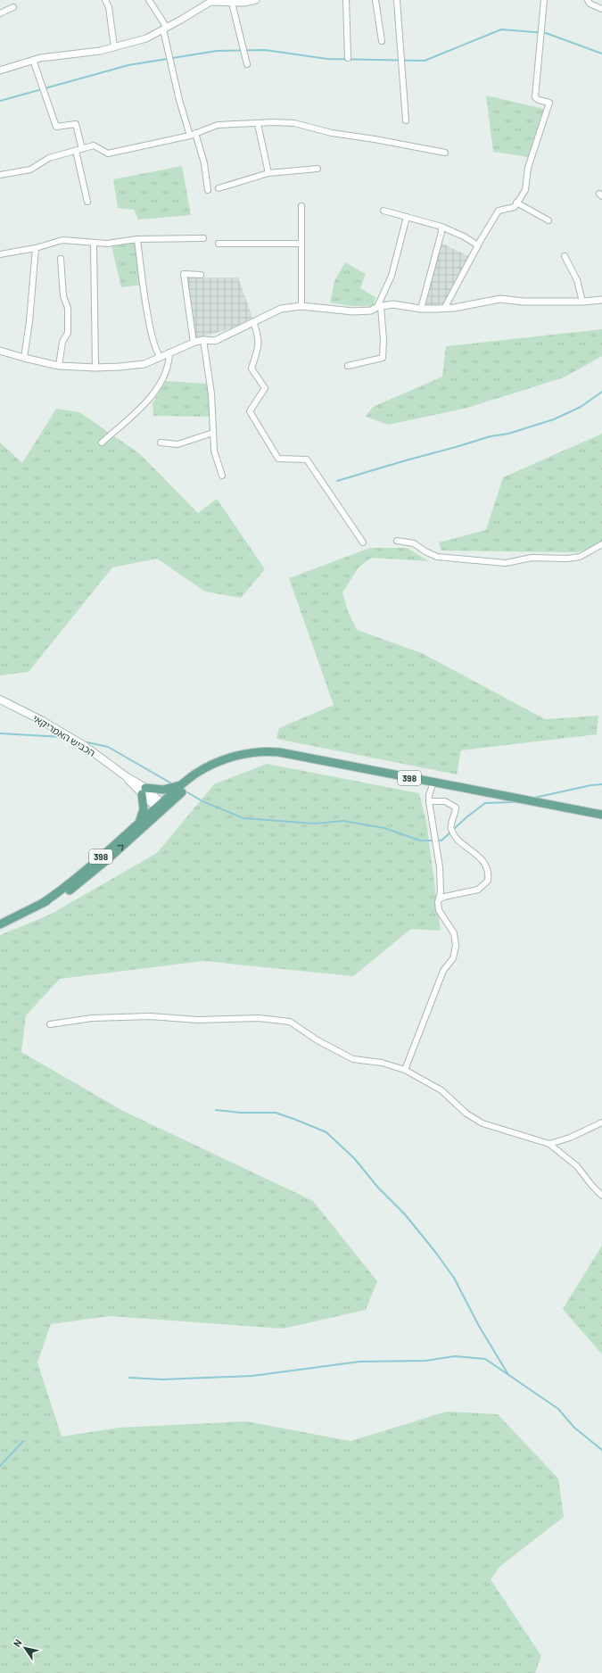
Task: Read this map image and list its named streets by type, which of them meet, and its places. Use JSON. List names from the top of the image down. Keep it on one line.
{"streets":{"main road":["הכביש האמריקאי","398"]},"crossings":[["הכביש האמריקאי","398"]],"north":"top left"}
